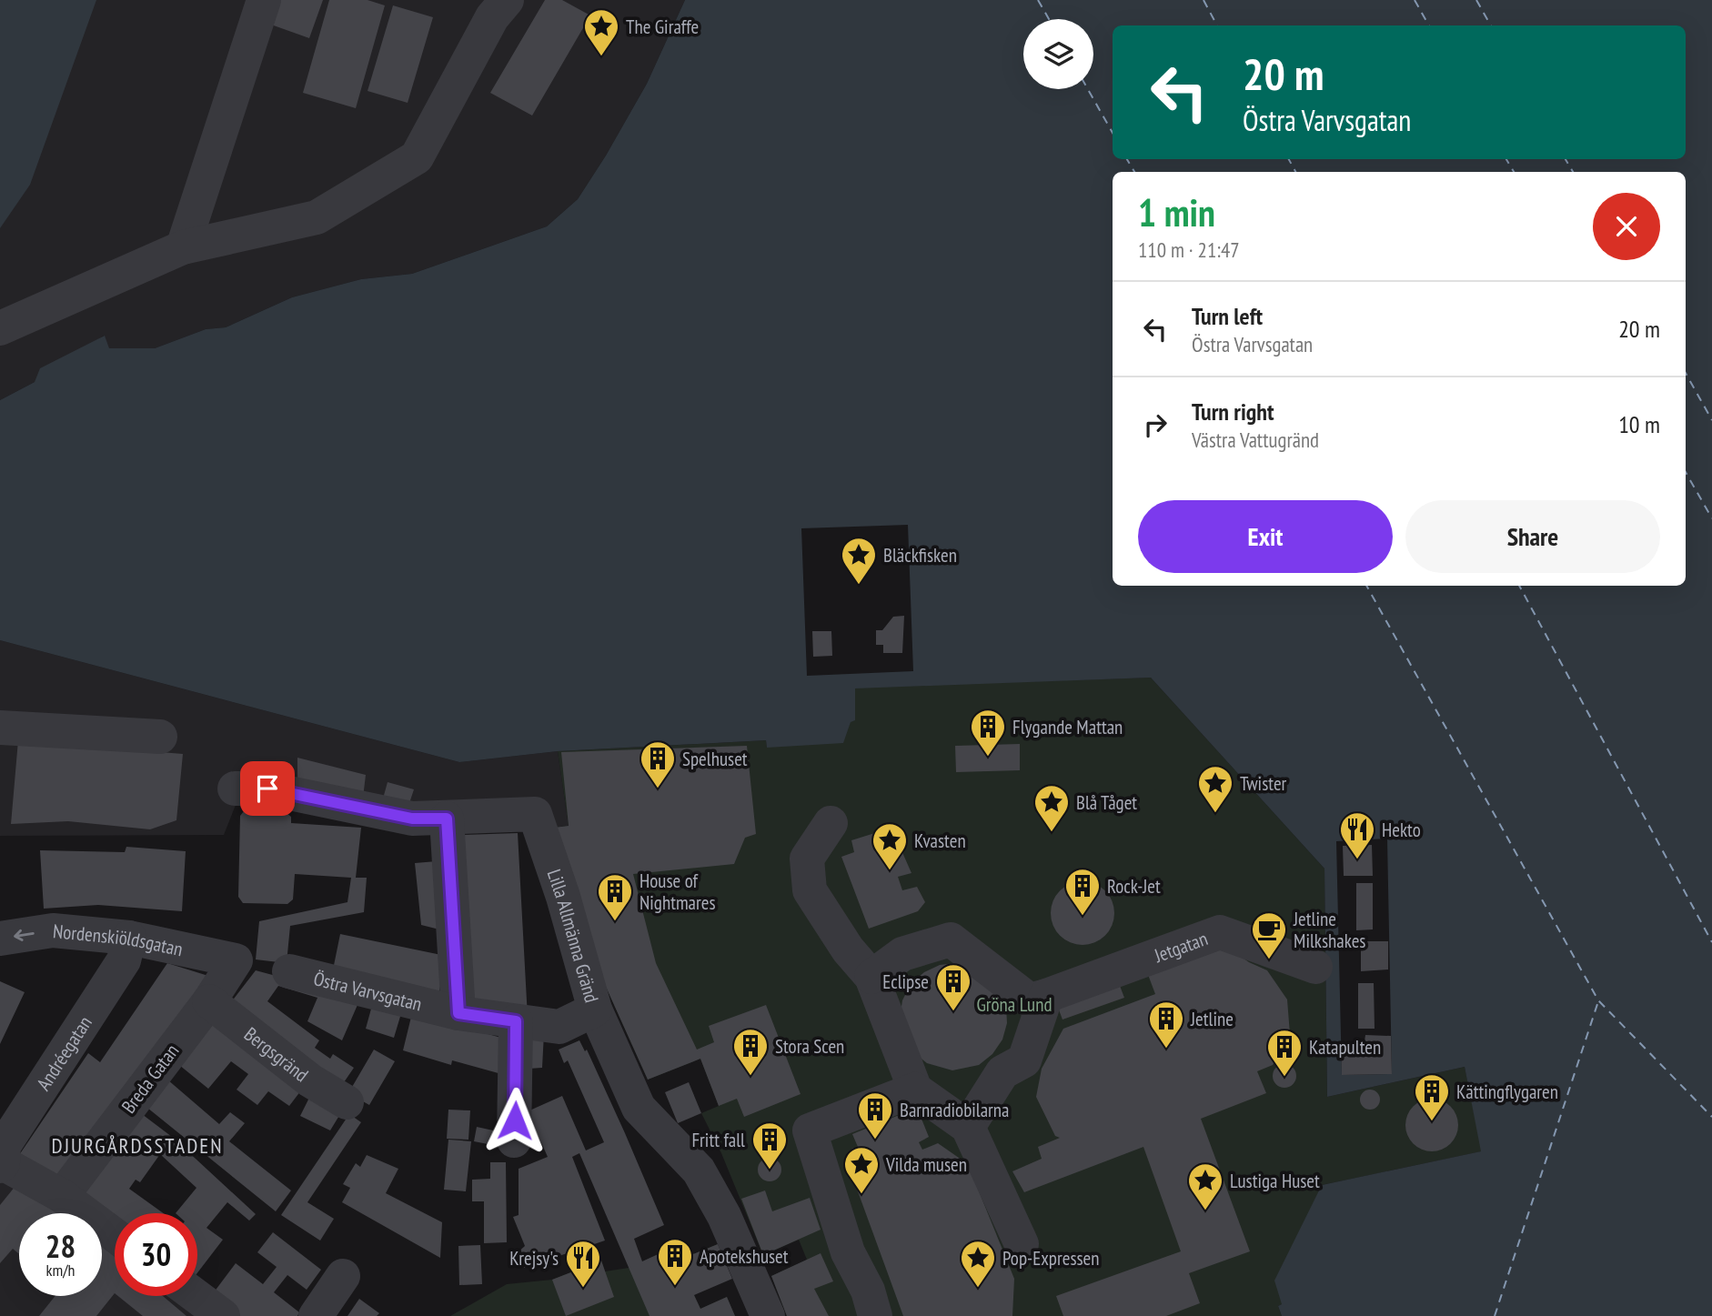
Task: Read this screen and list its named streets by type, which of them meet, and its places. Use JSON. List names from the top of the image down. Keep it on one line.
{"streets":{"street":["Lilla Allmänna Gränd","Nordenskiöldsgatan","Jetgatan","Östra Varvsgatan","Andréegatan","Bergsgränd","Breda Gatan"]},"crossings":[["Lilla Allmänna Gränd","Östra Varvsgatan"],["Nordenskiöldsgatan","Andréegatan"],["Nordenskiöldsgatan","Breda Gatan"],["Bergsgränd","Breda Gatan"]],"districts":["DJURGÅRDSSTADEN"],"parks":["Gröna Lund"],"places":{"place":["The Giraffe","Bläckfisken","Twister","Blå Tåget","Kvasten","Vilda musen","Lustiga Huset","Pop-Expressen"],"building":["Flygande Mattan","Spelhuset","Rock-Jet","House of Nightmares","Eclipse","Jetline","Stora Scen","Katapulten","Kättingflygaren","Barnradiobilarna","Fritt fall","Apotekshuset"],"restaurant":["Hekto","Krejsy's"],"cafe":["Jetline Milkshakes"]},"page":{"turn":["20 m","Östra Varvsgatan"],"heading":["1 min","110 m · 21:47"],"list":[{"name":"Turn left","note":"Östra Varvsgatan","value":"20 m"},{"name":"Turn right","note":"Västra Vattugränd","value":"10 m"}],"buttons":["Exit","Share"],"speed":"28 km/h","limit":"30"}}
